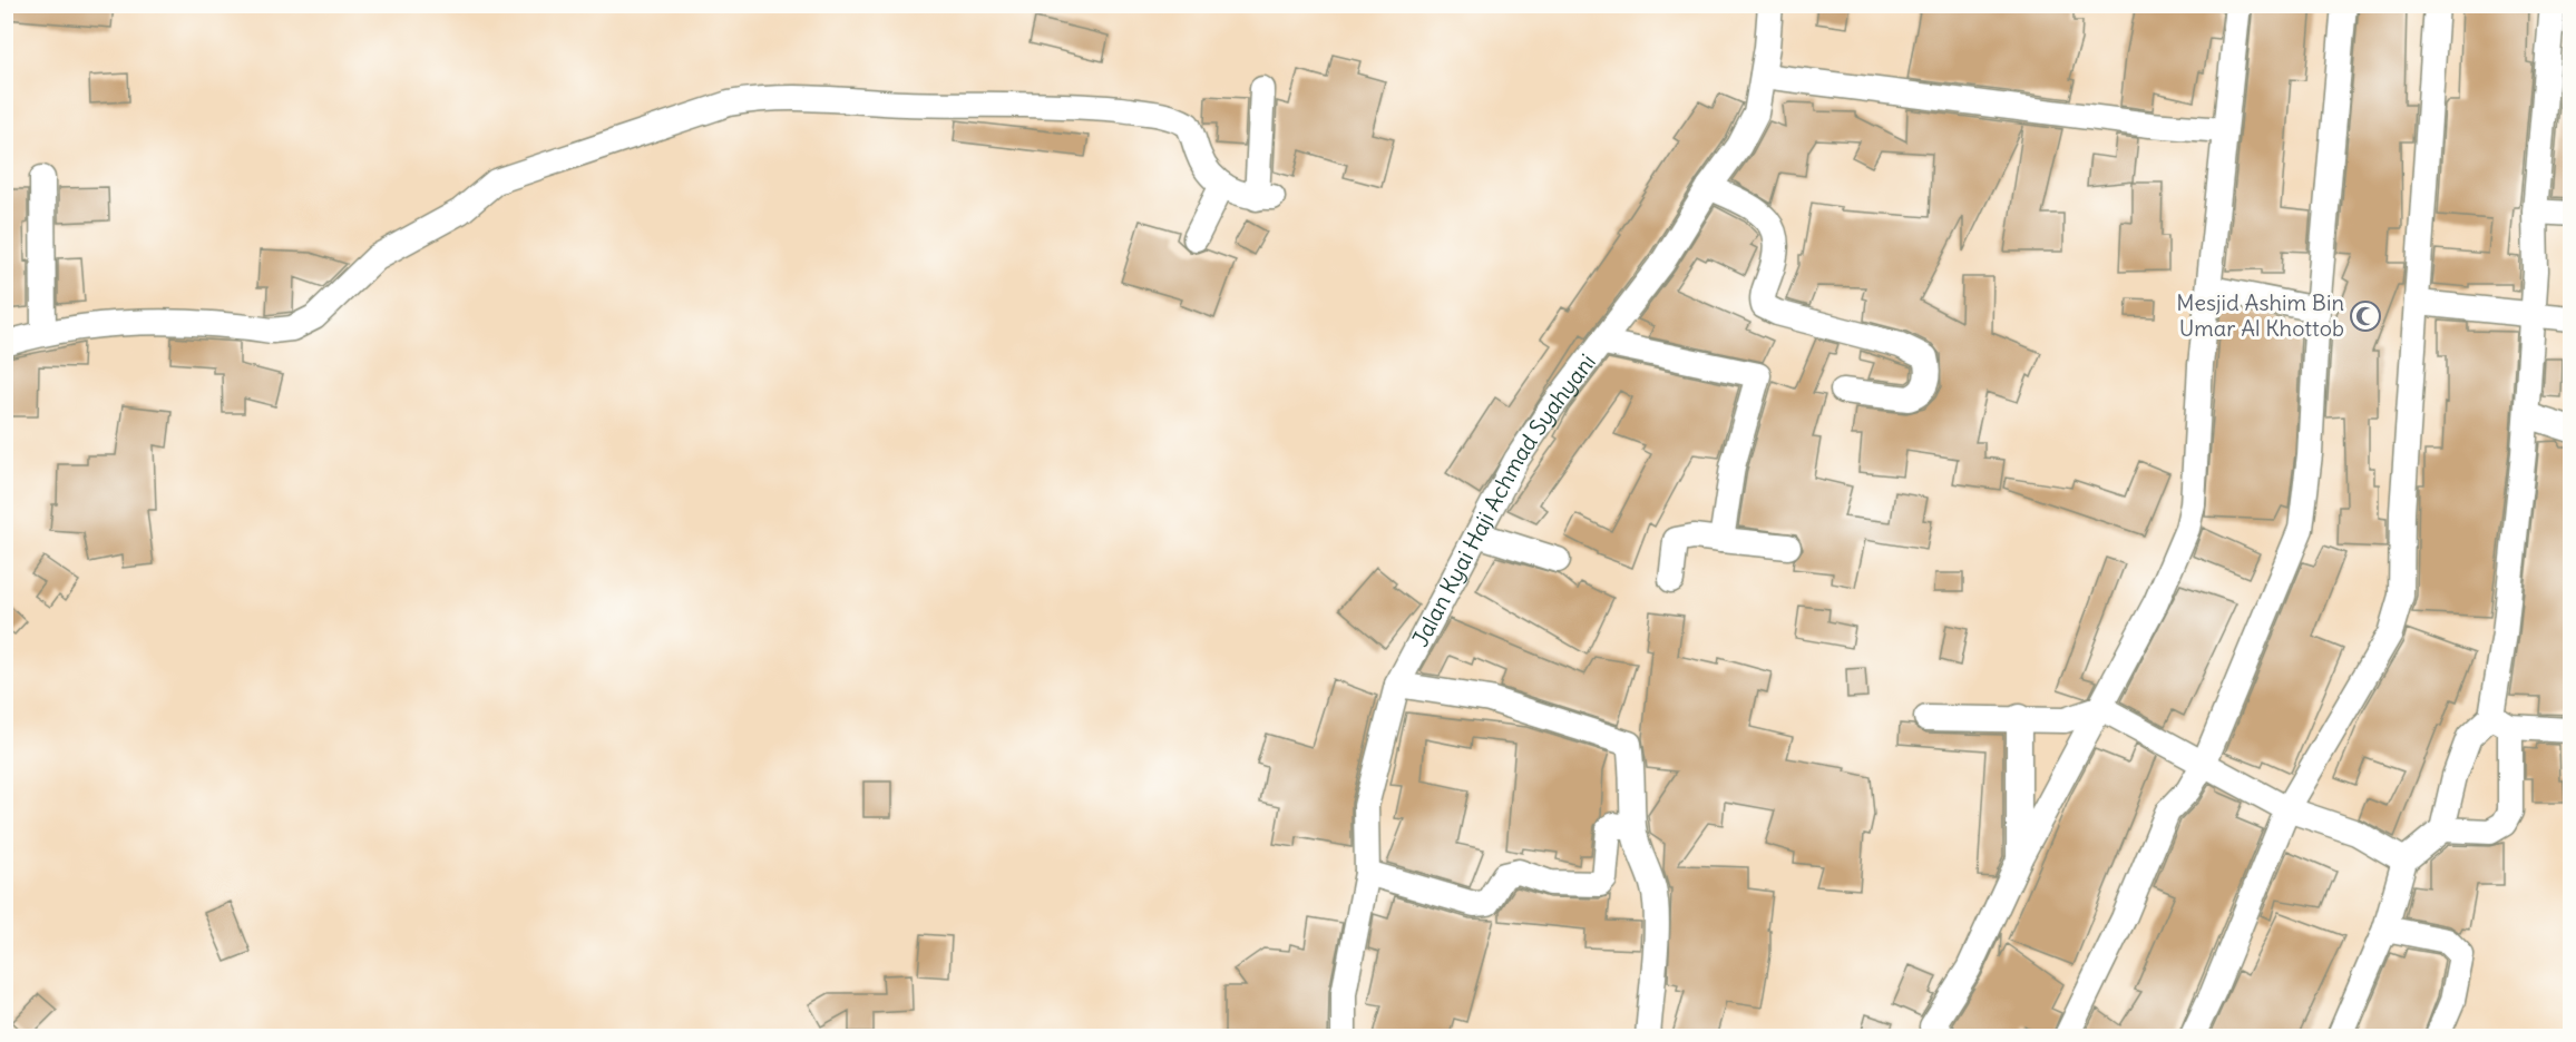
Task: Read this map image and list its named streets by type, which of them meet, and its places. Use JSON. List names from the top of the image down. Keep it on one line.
{"streets":{"street":["Jalan Kyai Haji Achmad Syahyani"]},"places":{"mosque":["Mesjid Ashim Bin Umar Al Khottob"]}}
